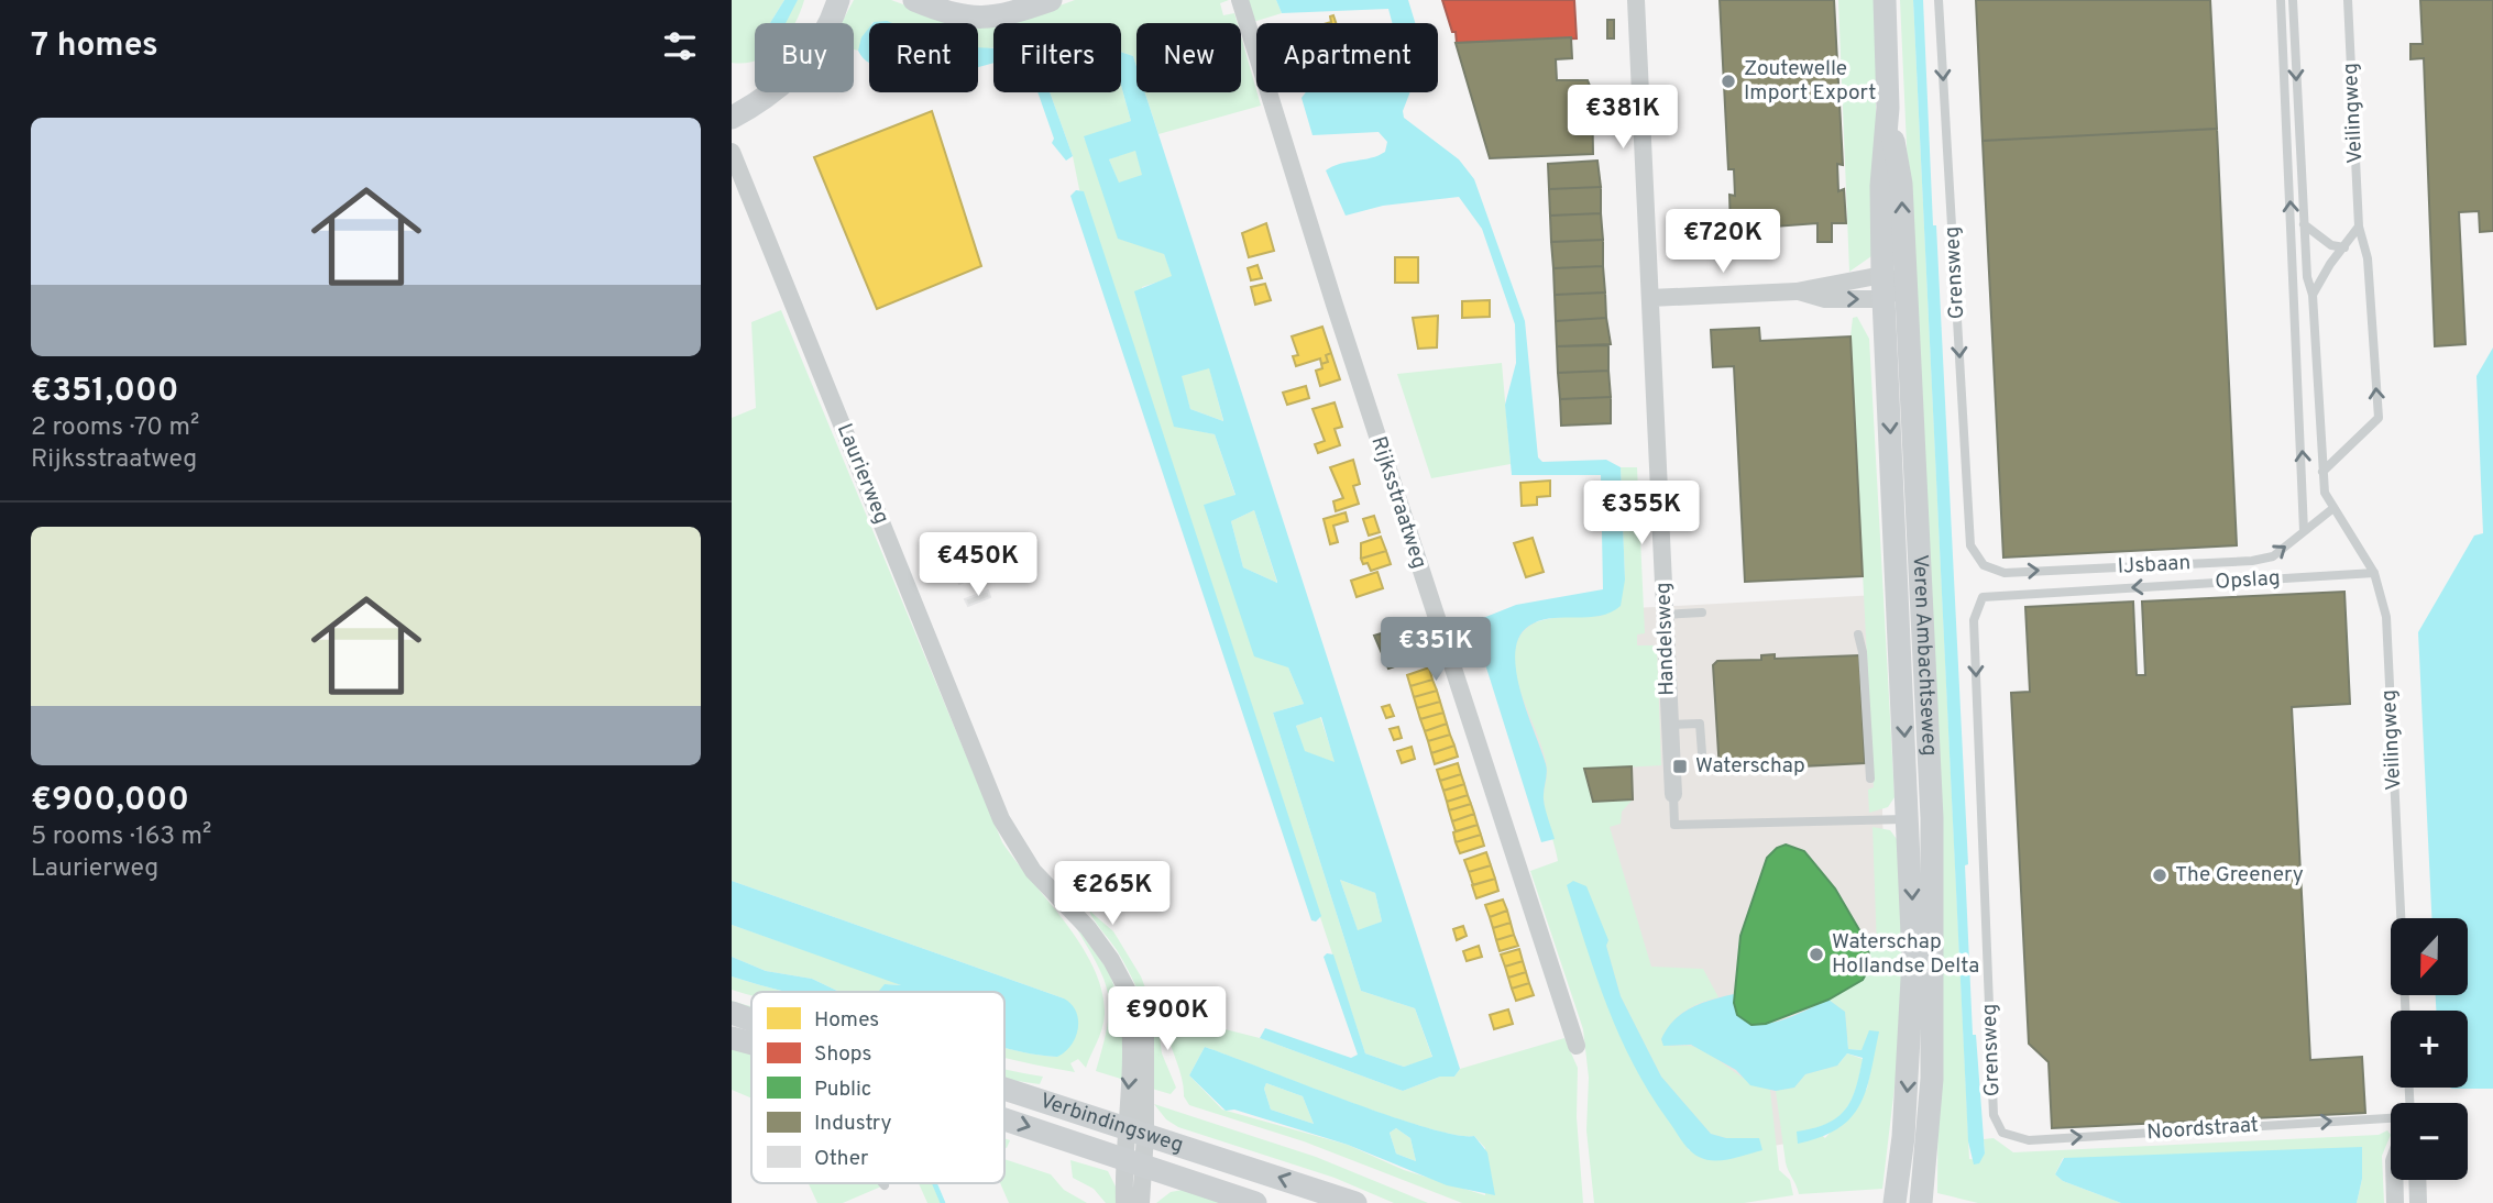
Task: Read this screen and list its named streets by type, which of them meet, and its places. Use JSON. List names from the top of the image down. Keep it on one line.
{"streets":{"main road":["Veren Ambachtseweg","Verbindingsweg"],"street":["Laurierweg","Rijksstraatweg","Handelsweg"],"lane":["Veilingweg","Grensweg","IJsbaan","Opslag","Noordstraat"]},"crossings":[["Veilingweg","IJsbaan"],["Veilingweg","Opslag"],["Grensweg","IJsbaan"],["Grensweg","Opslag"],["Grensweg","Noordstraat"],["Laurierweg","Verbindingsweg"]],"one_way":["Grensweg","IJsbaan","Opslag","Noordstraat"],"places":{"other":["Zoutewelle Import Export","The Greenery","Waterschap Hollandse Delta"],"transit":["Waterschap"]},"legend":["Homes","Shops","Public","Industry","Other"],"north":"bottom","page":{"heading":"7 homes","chip":["Buy","Rent","Filters","New","Apartment"],"price":["€381K","€720K","€355K","€450K","€351K","€265K","€900K"],"list":[{"name":"€351,000","note":"2 rooms · 70 m² · Rijksstraatweg"},{"name":"€900,000","note":"5 rooms · 163 m² · Laurierweg"}],"map_buttons":["+","−"]}}
